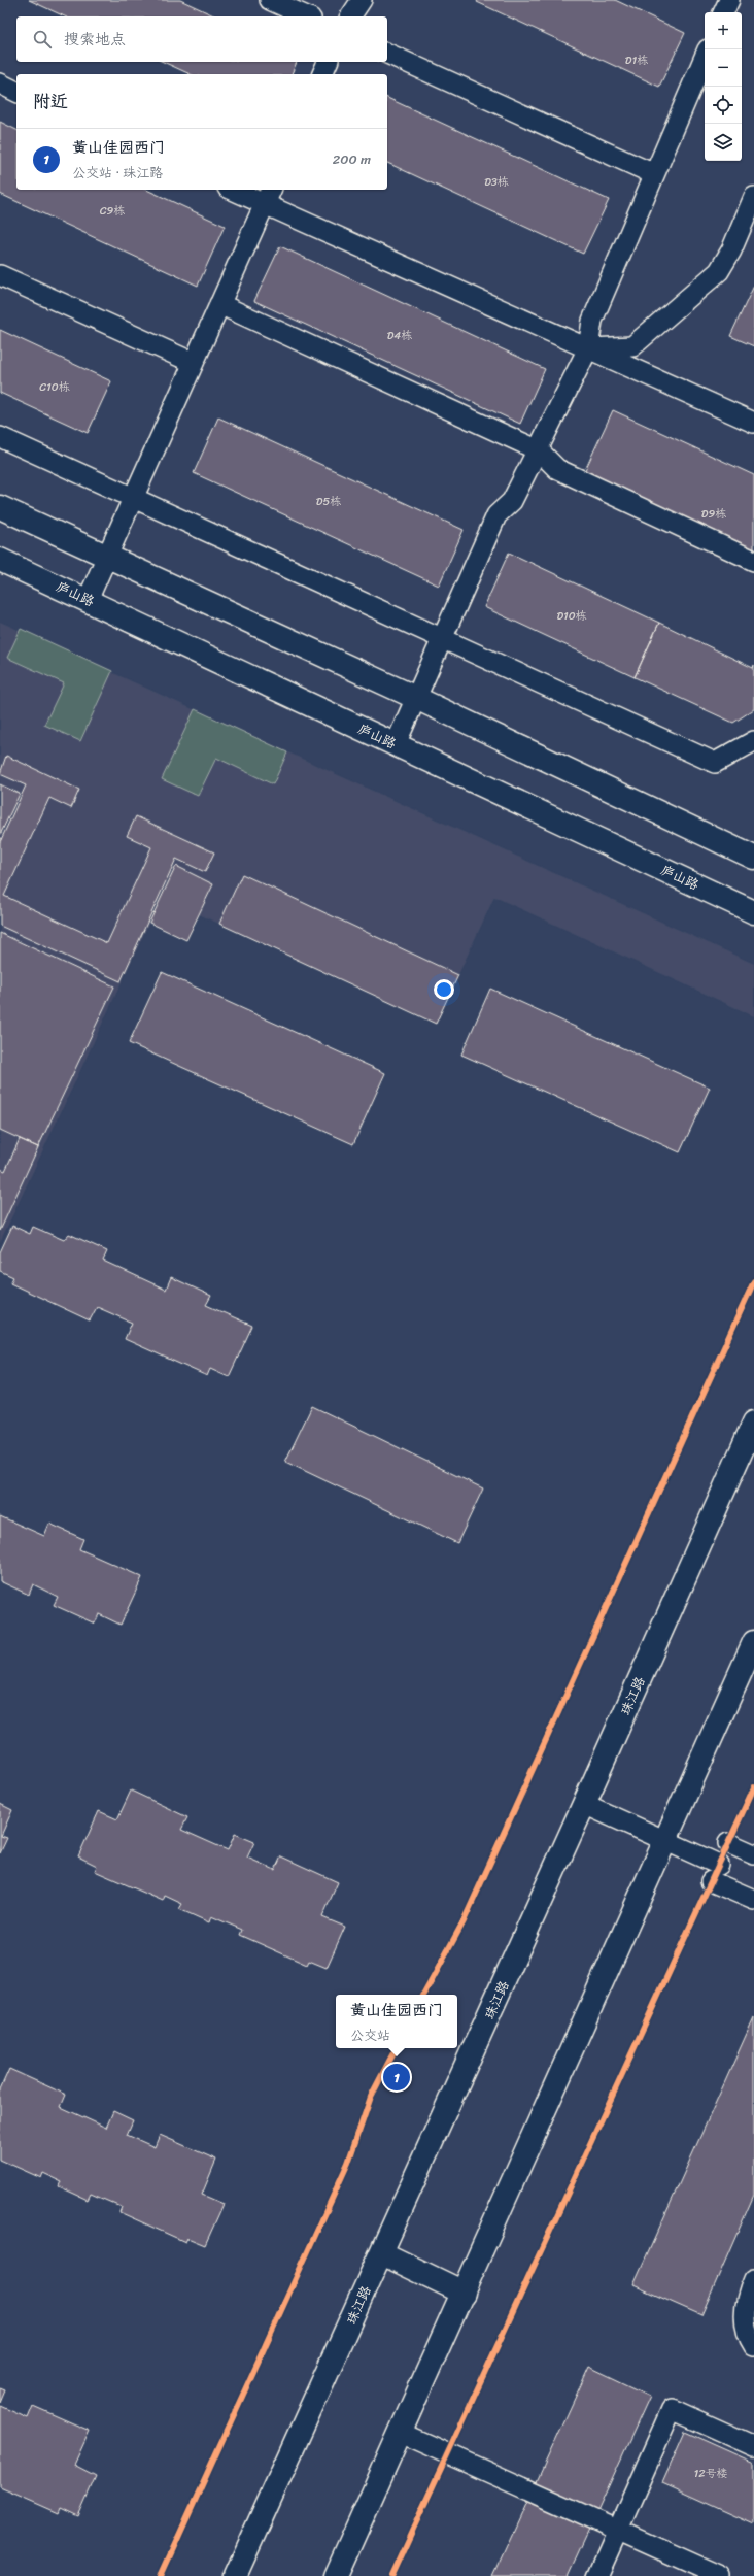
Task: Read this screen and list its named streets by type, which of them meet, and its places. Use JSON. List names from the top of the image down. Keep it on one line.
{"streets":{"street":["庐山路","珠江路"]},"house_numbers":["D1栋","D3栋","C9栋","D4栋","C10栋","D5栋","D9栋","D10栋","12号楼"],"page":{"map_buttons":["+","−"],"search":"搜索地点","heading":"附近","list":[{"mark":"1","name":"黄山佳园西门","note":"公交站 · 珠江路","value":"200 m"}],"popup":["黄山佳园西门","公交站"],"pins":"1"}}
